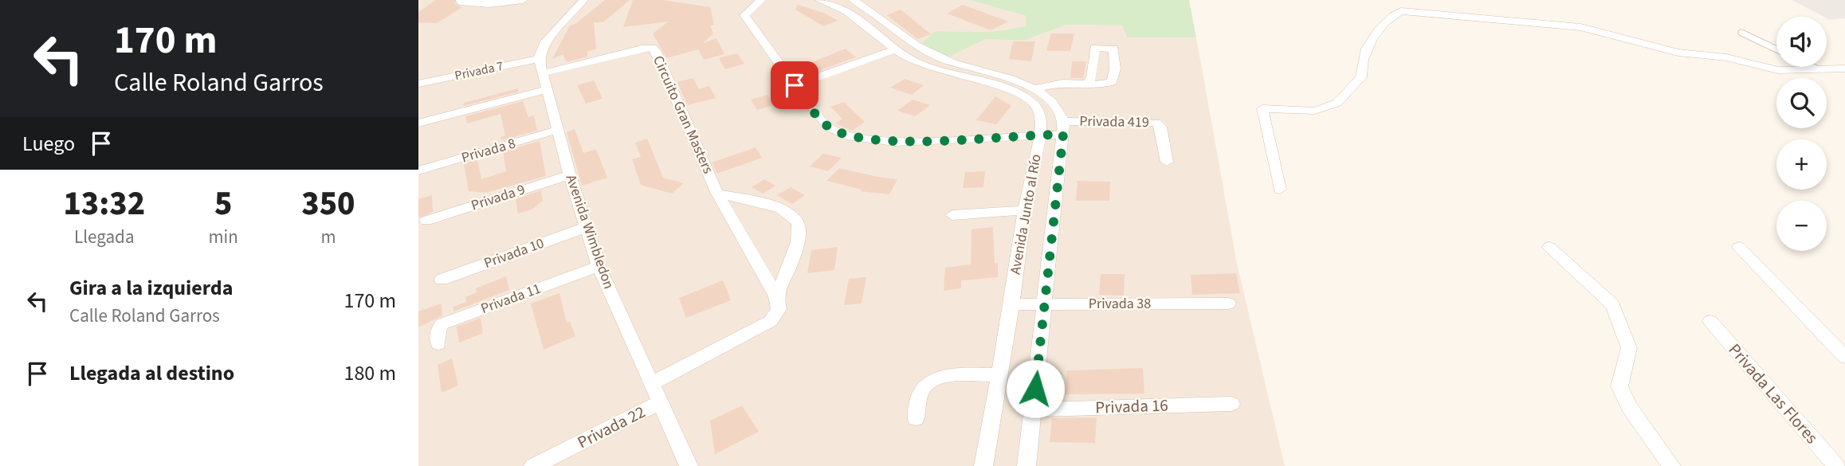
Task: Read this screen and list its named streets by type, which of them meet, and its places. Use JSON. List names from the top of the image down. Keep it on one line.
{"streets":{"street":["Privada 7","Circuito Gran Masters","Privada 419","Privada 8","Privada 9","Avenida Junto al Río","Avenida Wimbledon","Privada 10","Privada 11","Privada 38","Privada Las Flores","Privada 16","Privada 22"]},"crossings":[["Privada 7","Avenida Wimbledon"],["Circuito Gran Masters","Avenida Wimbledon"],["Privada 419","Avenida Junto al Río"],["Privada 8","Avenida Wimbledon"],["Privada 9","Avenida Wimbledon"],["Avenida Junto al Río","Privada 38"],["Avenida Junto al Río","Privada 16"],["Avenida Wimbledon","Privada 10"],["Avenida Wimbledon","Privada 11"],["Avenida Wimbledon","Privada 22"]],"page":{"turn":["170 m","Calle Roland Garros"],"map_buttons":["+","−"],"then":"Luego","eta":["13:32","Llegada","5","min","350","m"],"list":[{"name":"Gira a la izquierda","note":"Calle Roland Garros","value":"170 m"},{"name":"Llegada al destino","value":"180 m"}]}}
